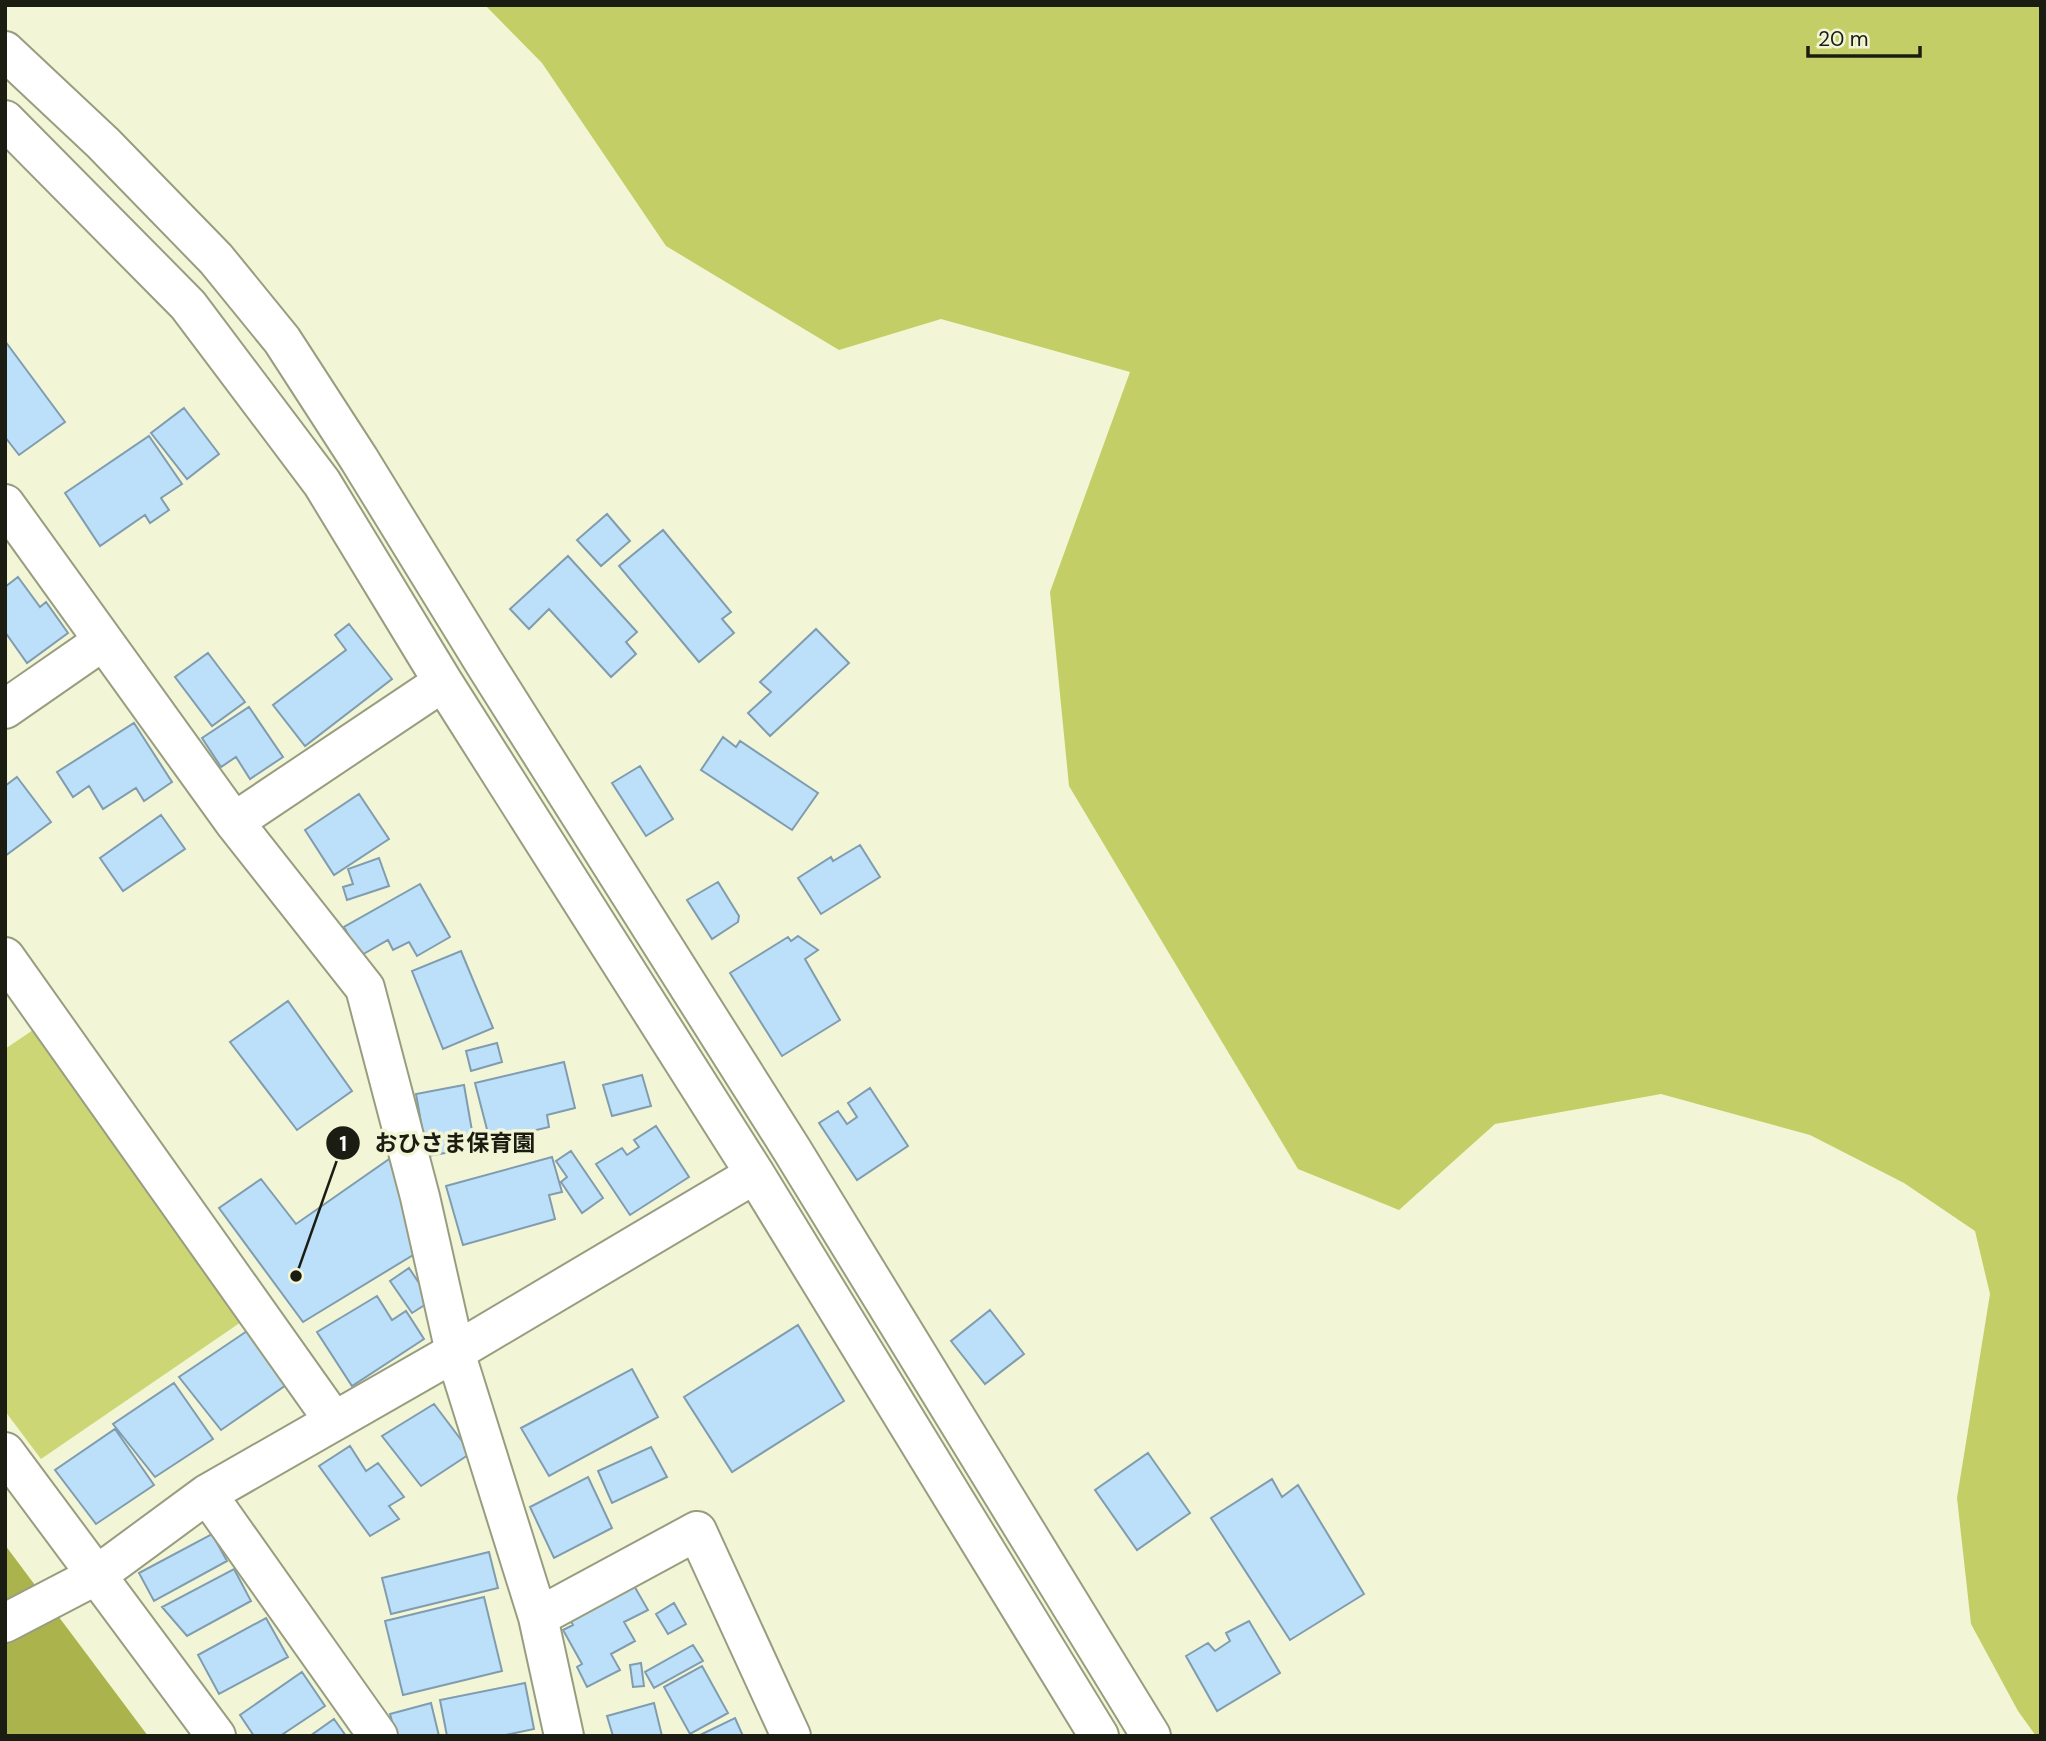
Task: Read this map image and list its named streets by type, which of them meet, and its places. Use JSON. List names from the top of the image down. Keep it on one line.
{"places":["おひさま保育園"],"scale_bar":"20 m"}
